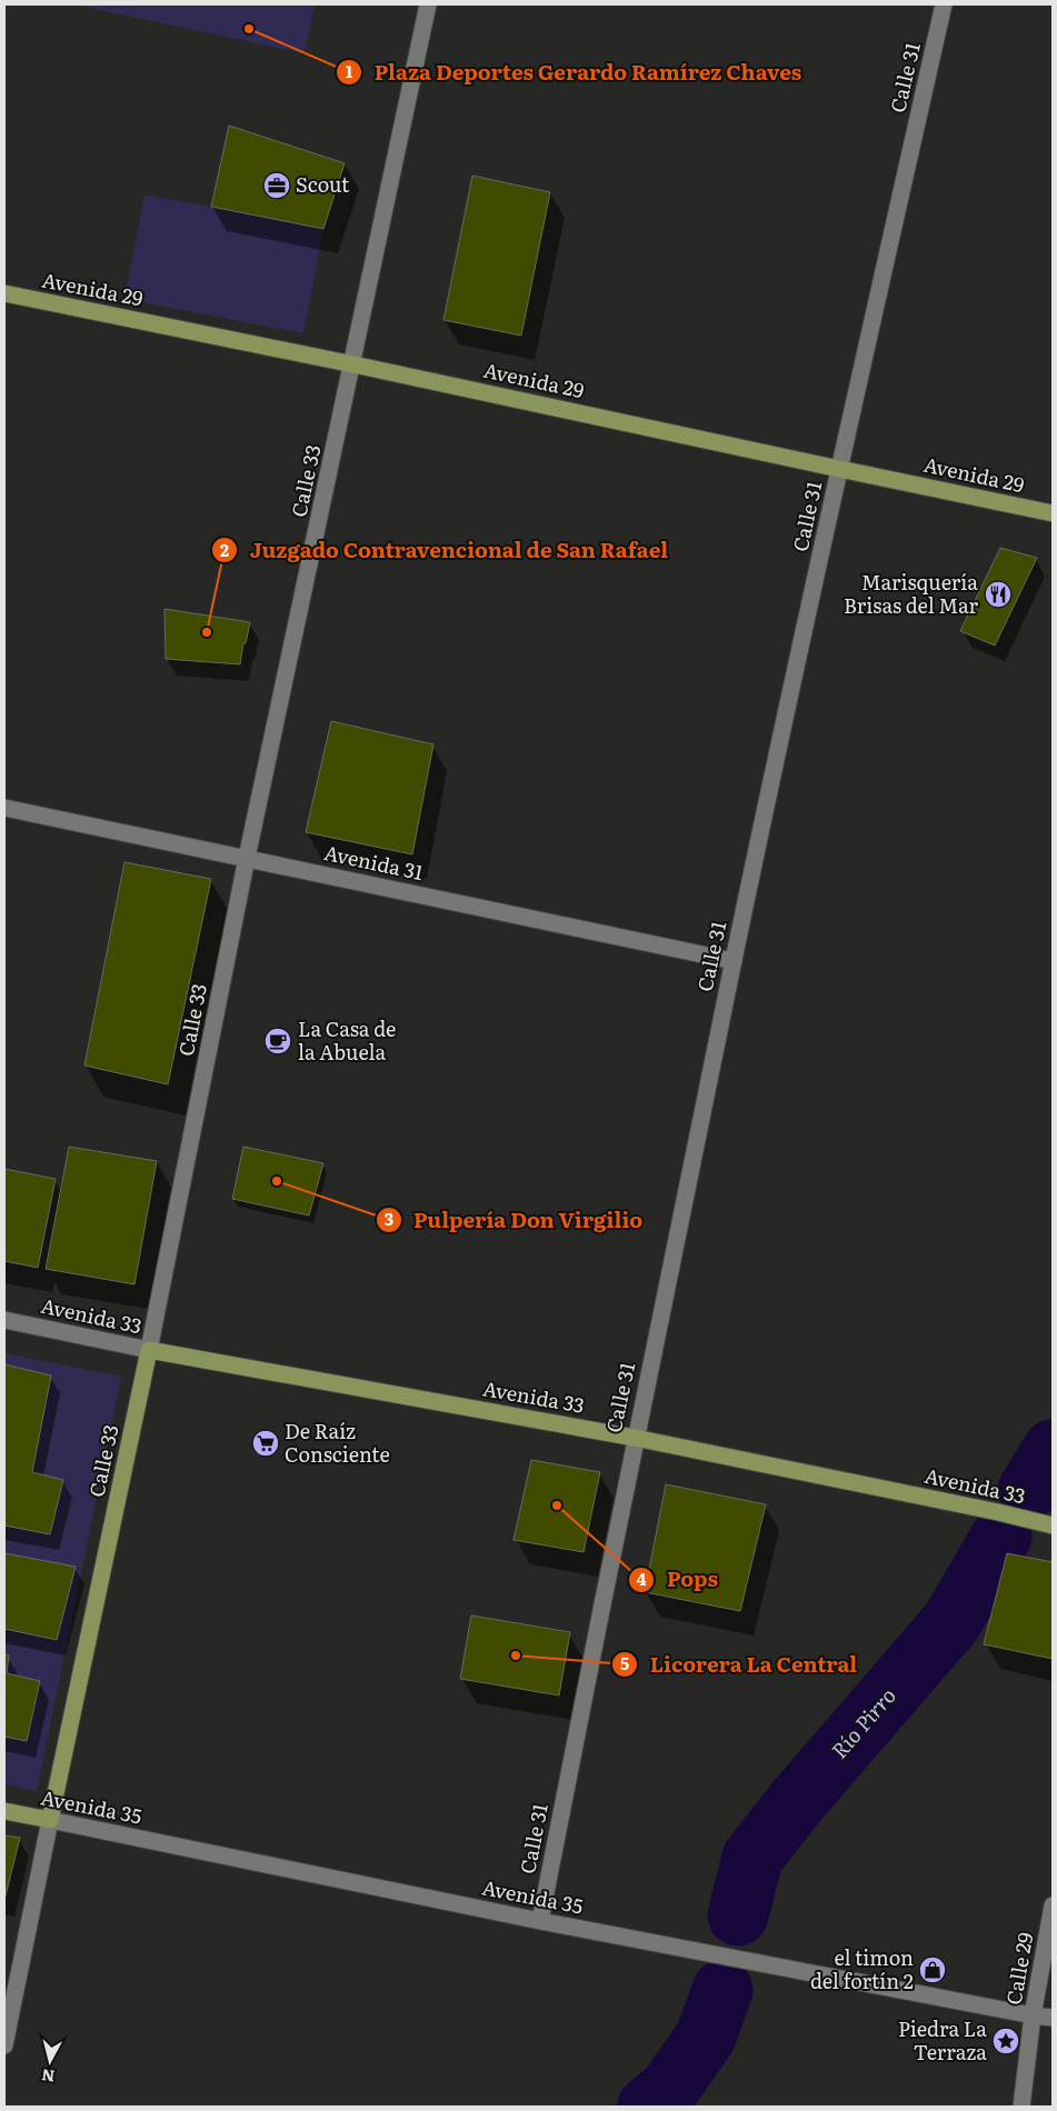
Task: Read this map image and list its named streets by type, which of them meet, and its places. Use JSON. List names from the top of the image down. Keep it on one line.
{"streets":{"main road":["Avenida 29","Calle 33","Avenida 33","Avenida 35"],"street":["Calle 31","Avenida 31","Calle 29"]},"crossings":[["Calle 31","Avenida 29"],["Calle 31","Avenida 31"],["Calle 31","Avenida 33"],["Calle 31","Avenida 35"],["Avenida 29","Calle 33"],["Calle 33","Avenida 31"],["Calle 33","Avenida 33"],["Calle 33","Avenida 35"],["Avenida 35","Calle 29"]],"water":["Río Pirro"],"places":{"other":["Plaza Deportes Gerardo Ramírez Chaves","Juzgado Contravencional de San Rafael","Pulpería Don Virgilio","Pops","Licorera La Central"],"office":["Scout"],"restaurant":["Marisquería Brisas del Mar"],"cafe":["La Casa de la Abuela"],"supermarket":["De Raíz Consciente"],"shop":["el timon del fortín 2"],"place":["Piedra La Terraza"]},"north":"bottom"}
